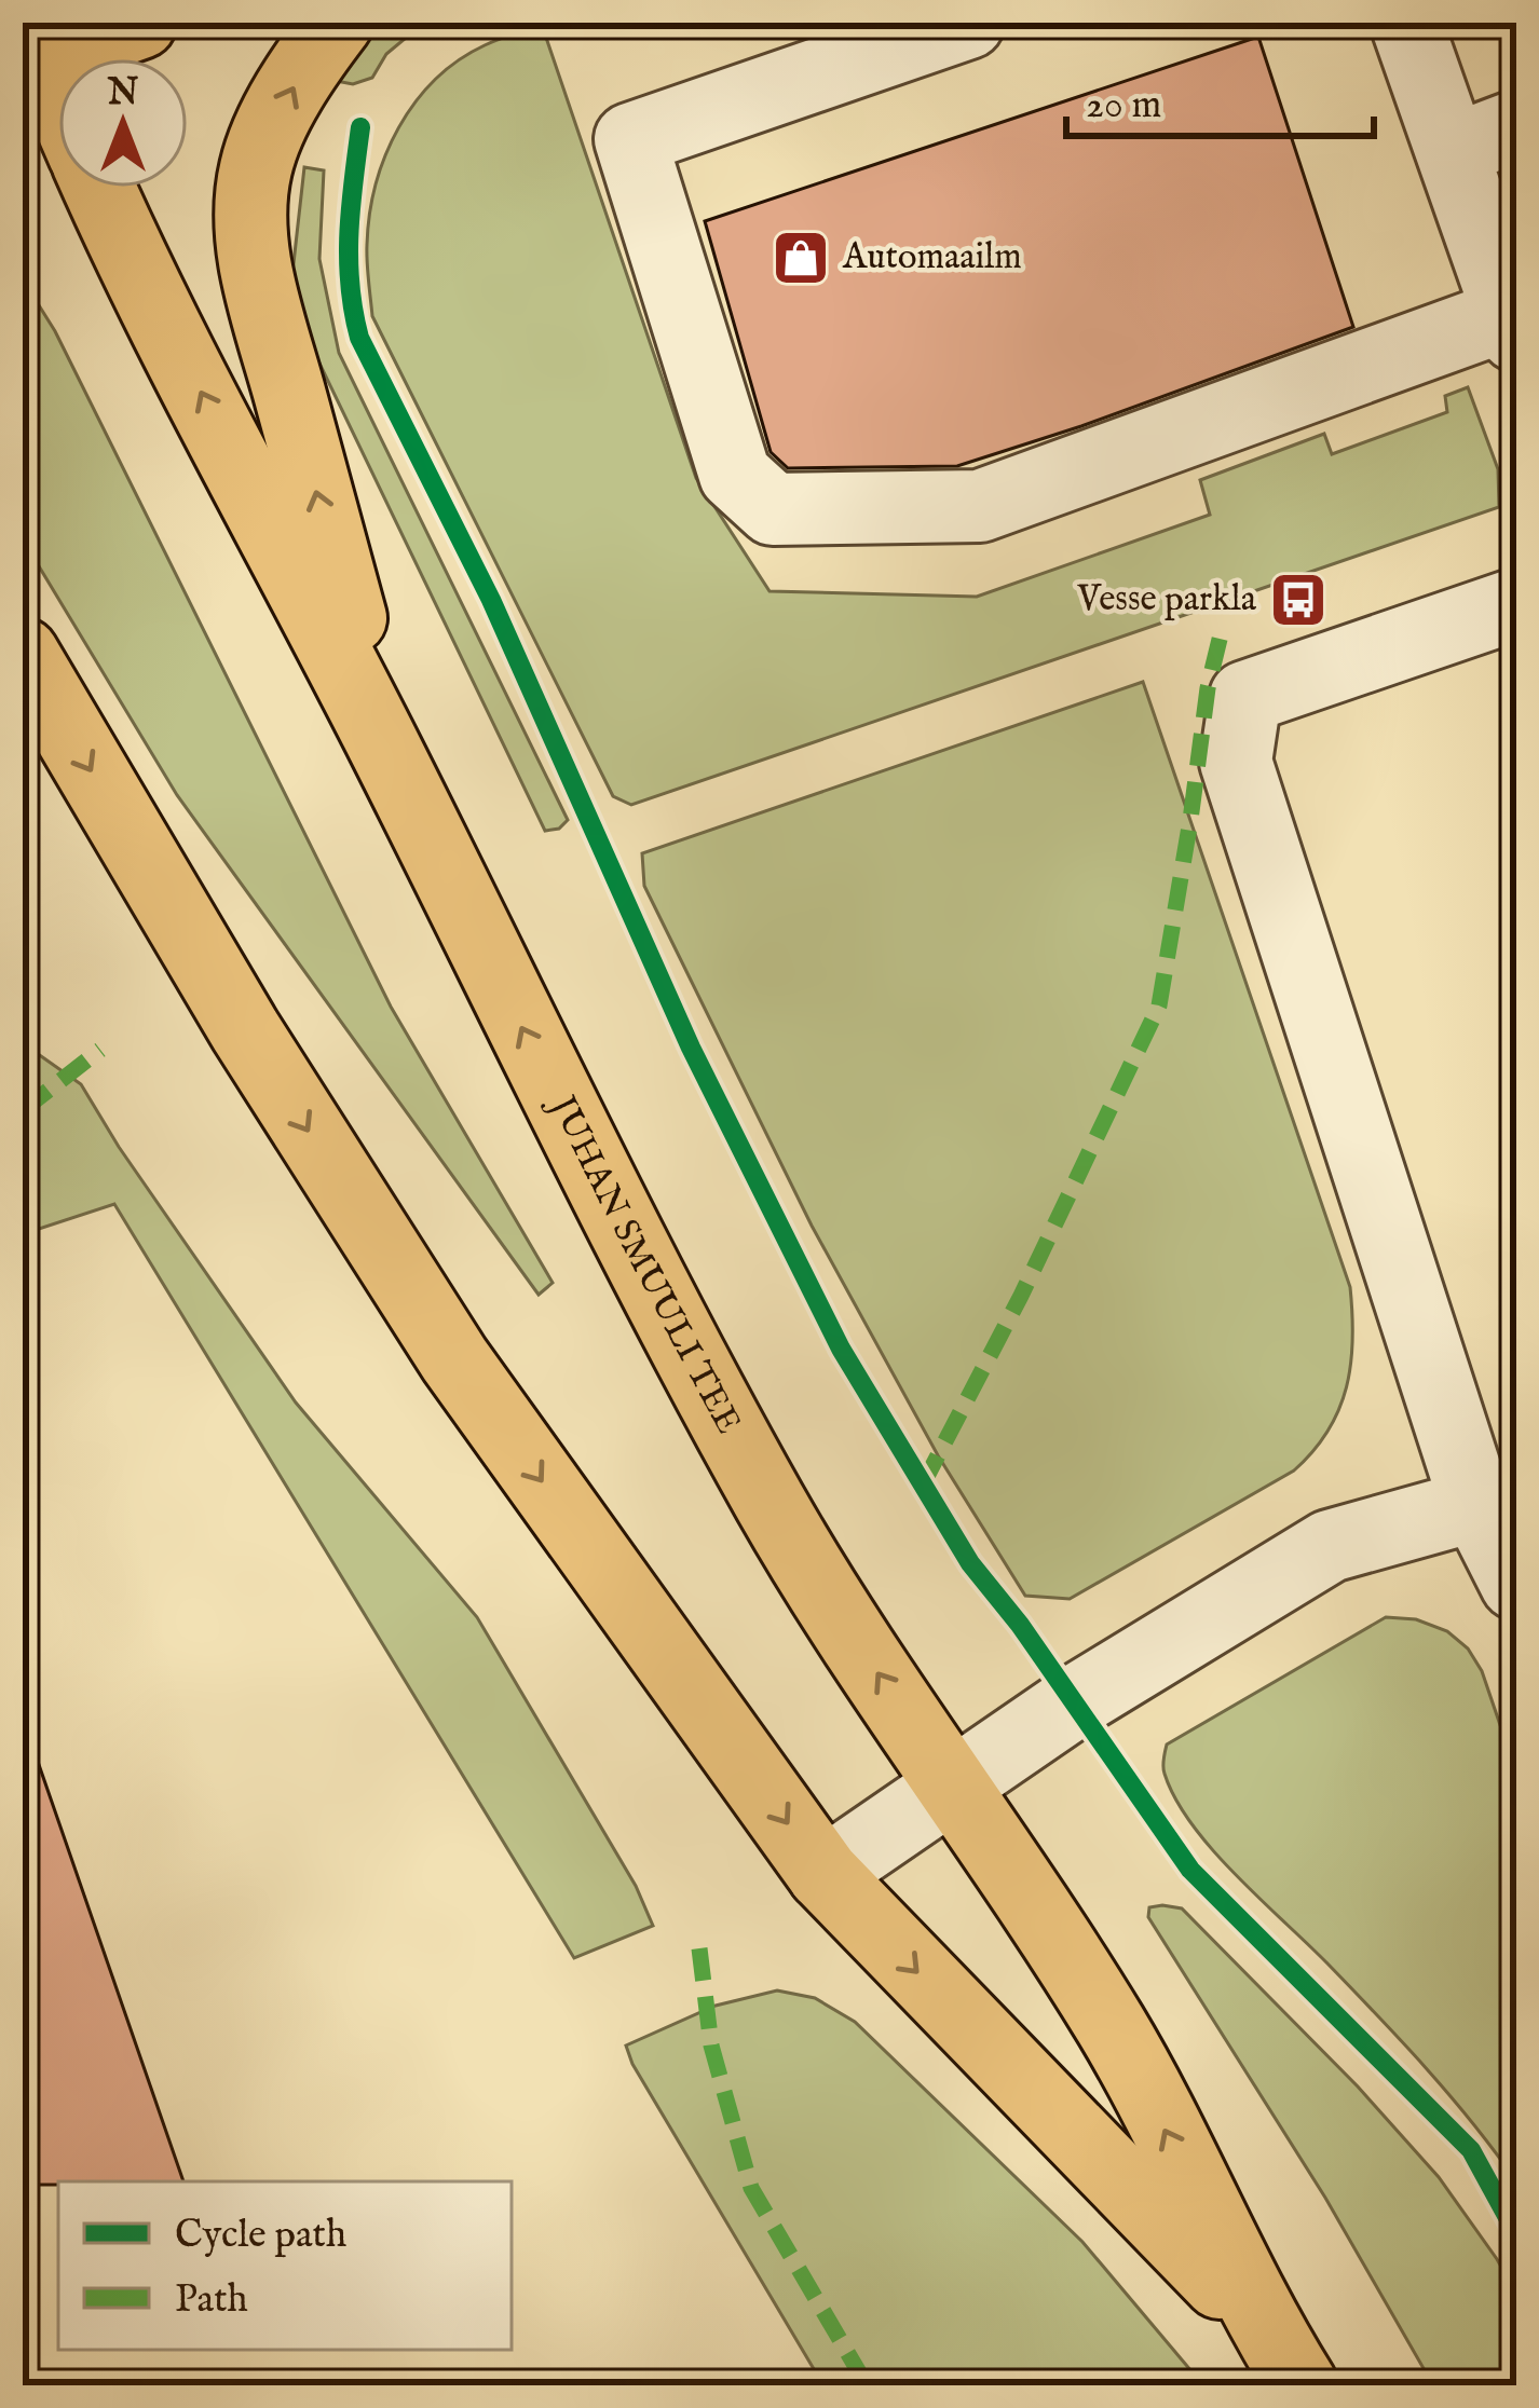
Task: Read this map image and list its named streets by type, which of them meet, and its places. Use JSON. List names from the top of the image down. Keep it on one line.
{"streets":{"main road":["JUHAN SMUULI TEE"]},"places":{"shop":["Automaailm"],"bus stop":["Vesse parkla"]},"legend":["Cycle path","Path"],"scale_bar":"20 m","north":"top"}
